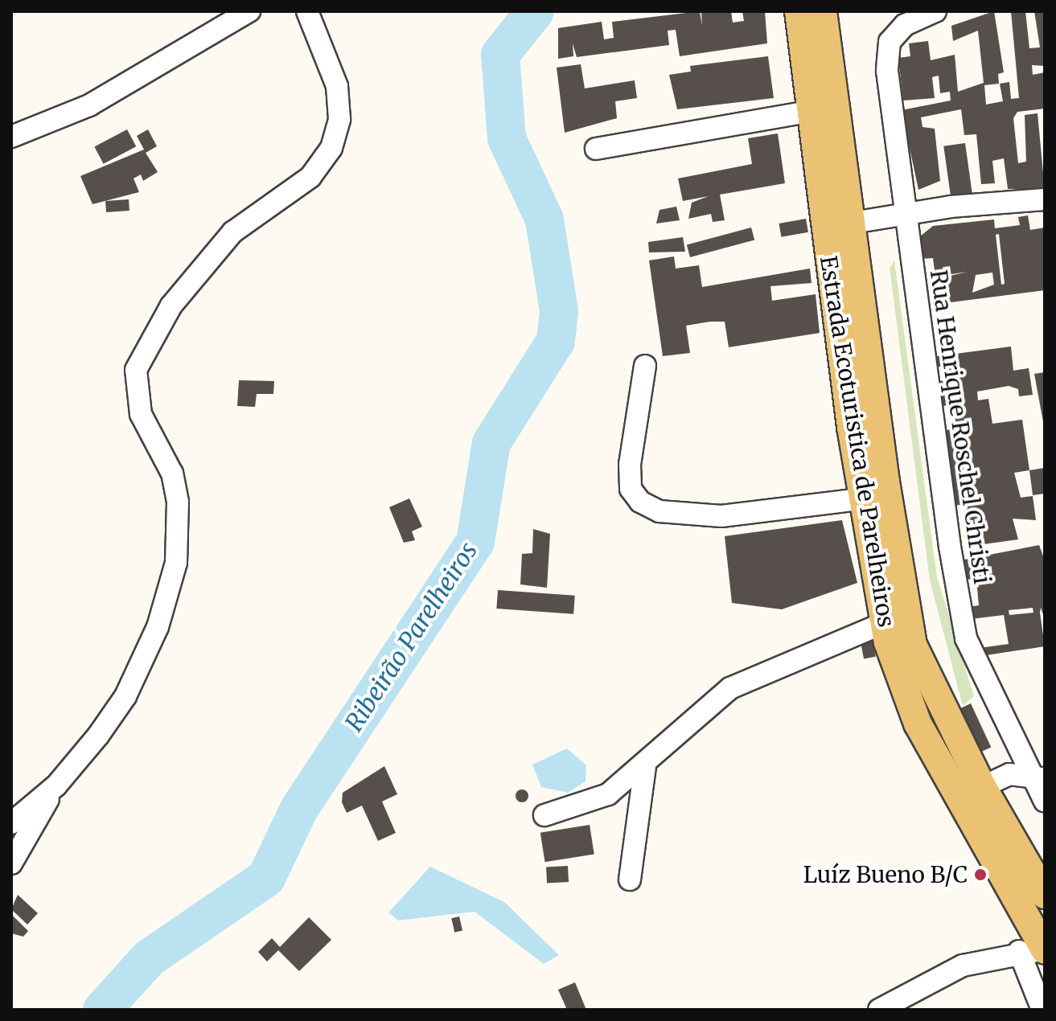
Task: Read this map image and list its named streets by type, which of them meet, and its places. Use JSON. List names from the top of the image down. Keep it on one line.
{"streets":{"main road":["Estrada Ecoturistica de Parelheiros"],"street":["Rua Henrique Roschel Christi"]},"water":["Ribeirão Parelheiros"],"places":["Luíz Bueno B/C"]}
